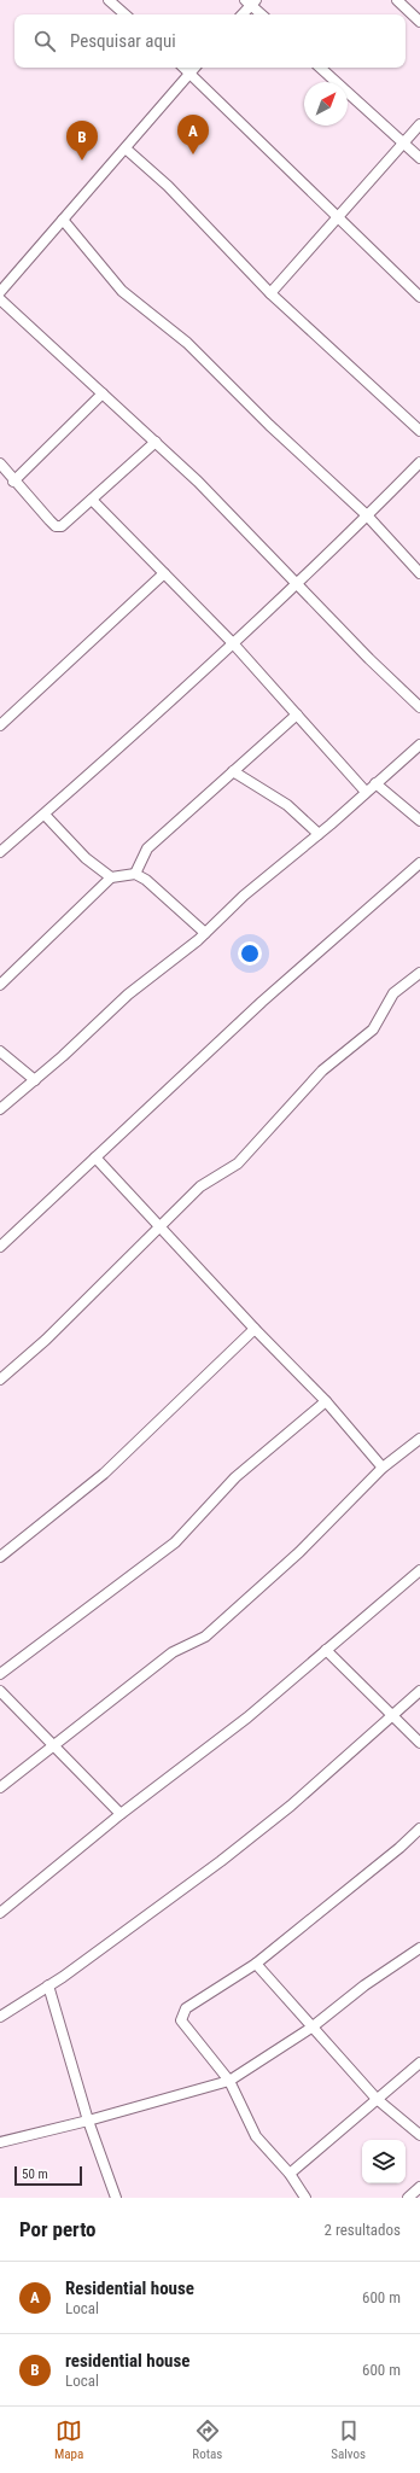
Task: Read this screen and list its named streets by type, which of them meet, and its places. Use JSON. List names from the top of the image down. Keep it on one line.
{"scale_bar":"50 m","north":"top right","page":{"search":"Pesquisar aqui","pins":["A","B"],"scale":"50 m","heading":["Por perto","2 resultados"],"list":[{"mark":"A","name":"Residential house","note":"Local","value":"600 m"},{"mark":"B","name":"residential house","note":"Local","value":"600 m"}],"nav":["Mapa","Rotas","Salvos"]}}
